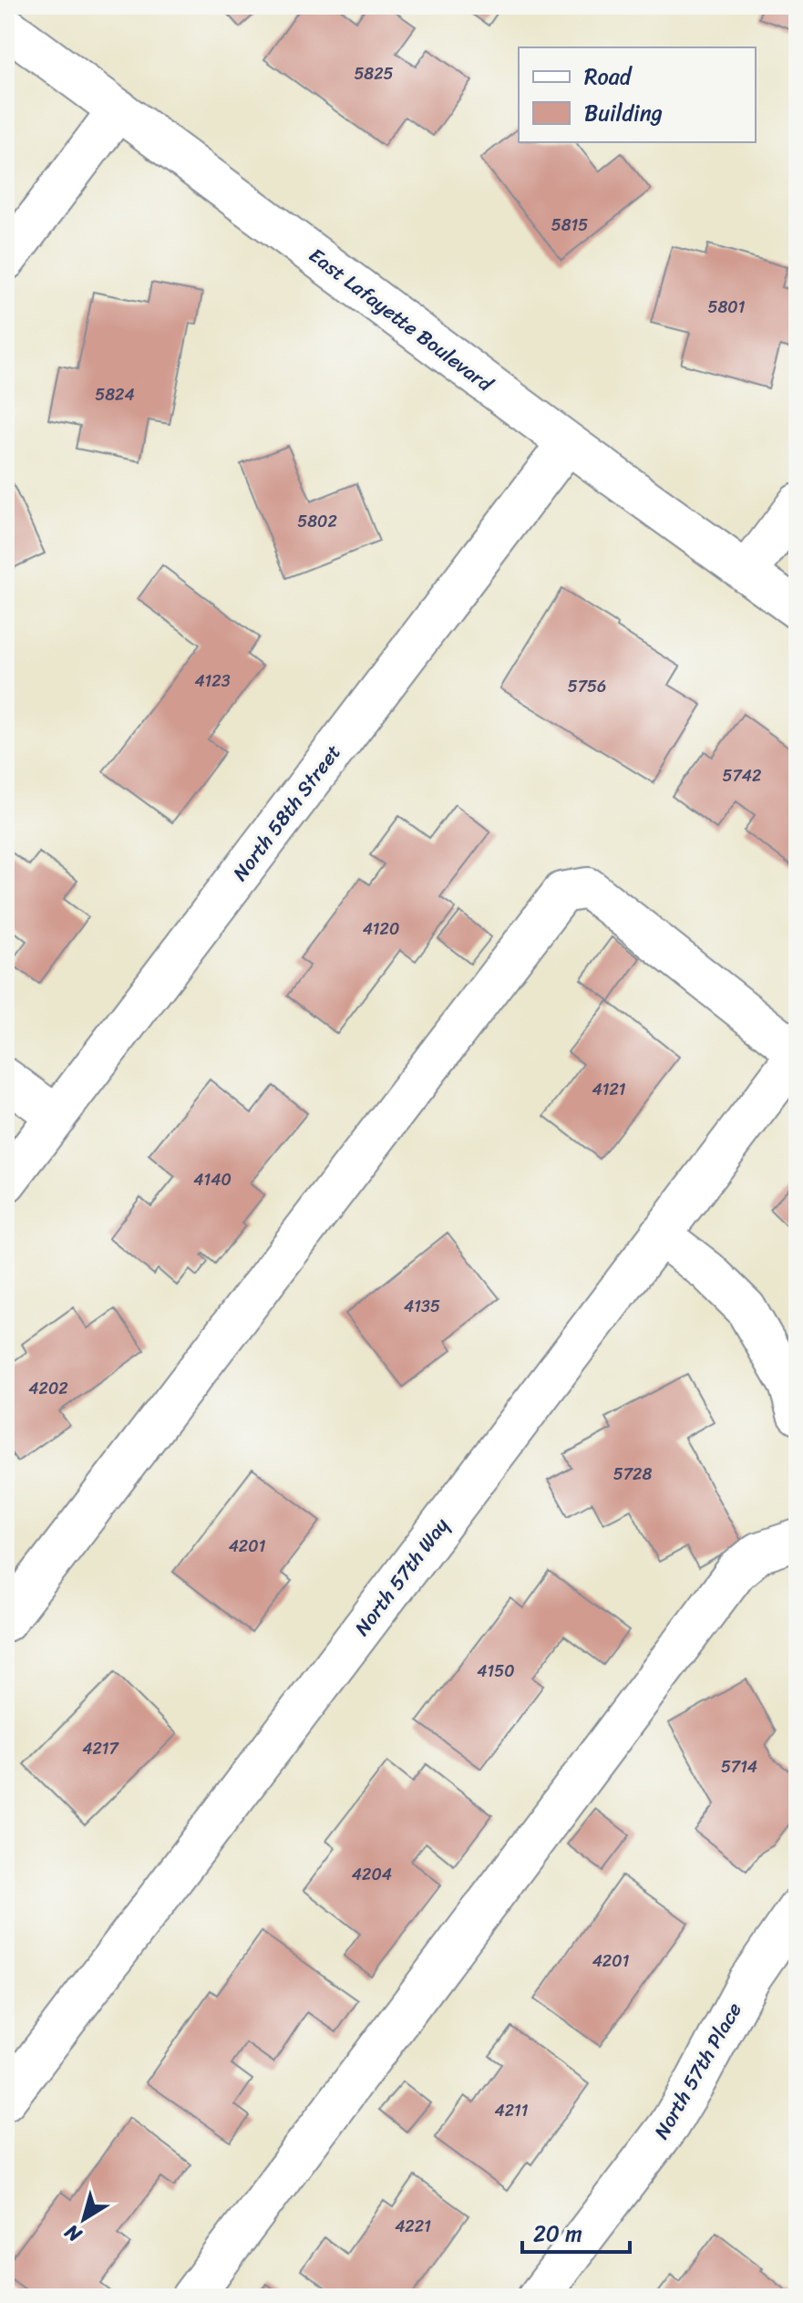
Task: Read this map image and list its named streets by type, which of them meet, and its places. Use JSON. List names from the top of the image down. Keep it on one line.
{"streets":{"street":["East Lafayette Boulevard","North 58th Street","North 57th Way","North 57th Place"]},"crossings":[["East Lafayette Boulevard","North 58th Street"]],"house_numbers":["5825","5815","5801","5824","5802","4123","5756","5742","4120","4121","4140","4135","4202","5728","4201","4150","4217","5714","4204","4201","4211","4221"],"legend":["Road","Building"],"scale_bar":"20 m","north":"bottom left"}
